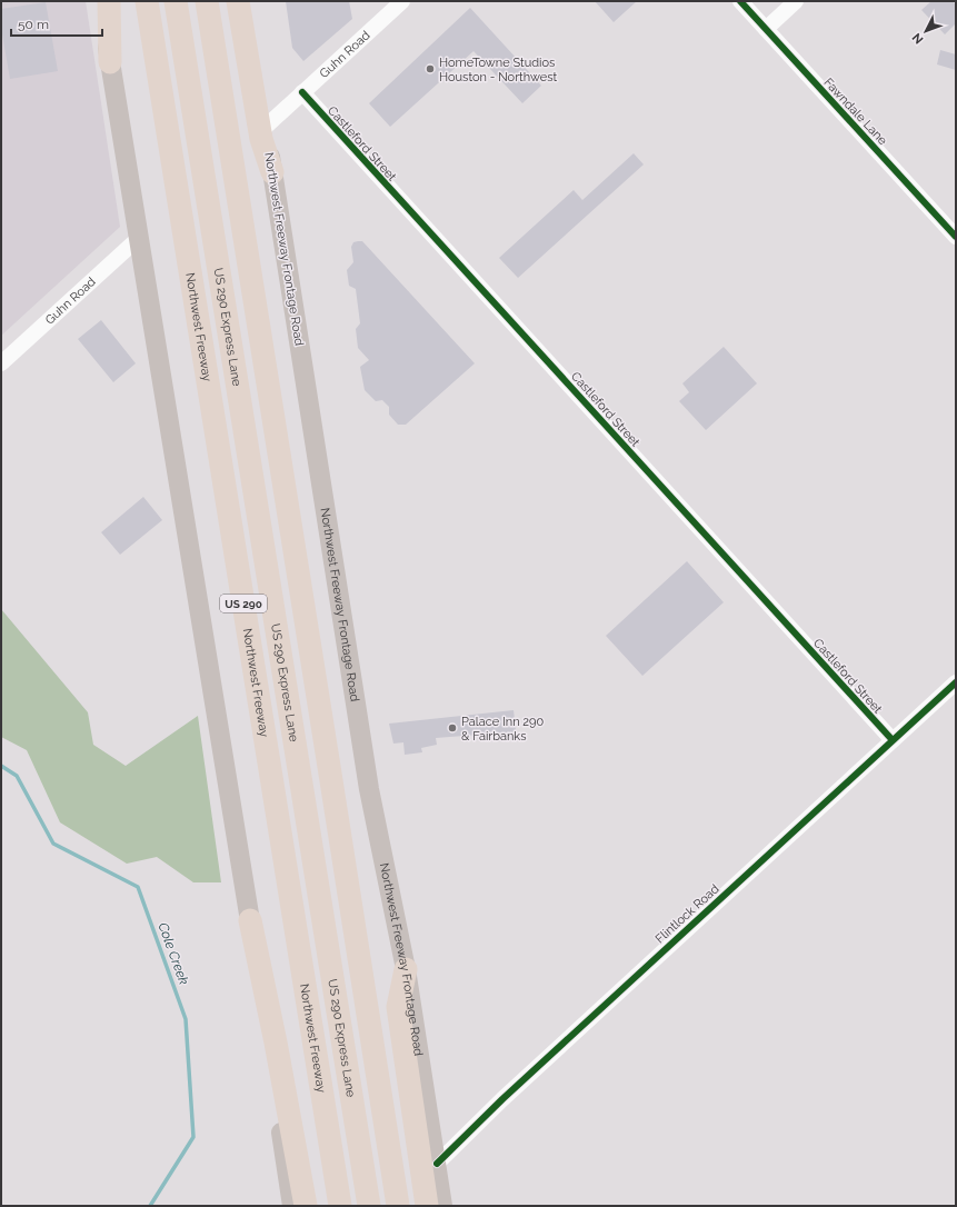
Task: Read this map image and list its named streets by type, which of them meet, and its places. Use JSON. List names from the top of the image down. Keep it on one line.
{"streets":{"highway":["Northwest Freeway","US 290 Express Lane","US 290"],"main road":["Northwest Freeway Frontage Road"],"street":["Guhn Road","Fawndale Lane","Castleford Street","Flintlock Road"]},"crossings":[["Guhn Road","Castleford Street"],["Guhn Road","Northwest Freeway Frontage Road"],["Castleford Street","Flintlock Road"],["Northwest Freeway Frontage Road","Flintlock Road"]],"water":["Cole Creek"],"places":["HomeTowne Studios Houston - Northwest","Palace Inn 290 & Fairbanks"],"scale_bar":"50 m","north":"bottom left"}
